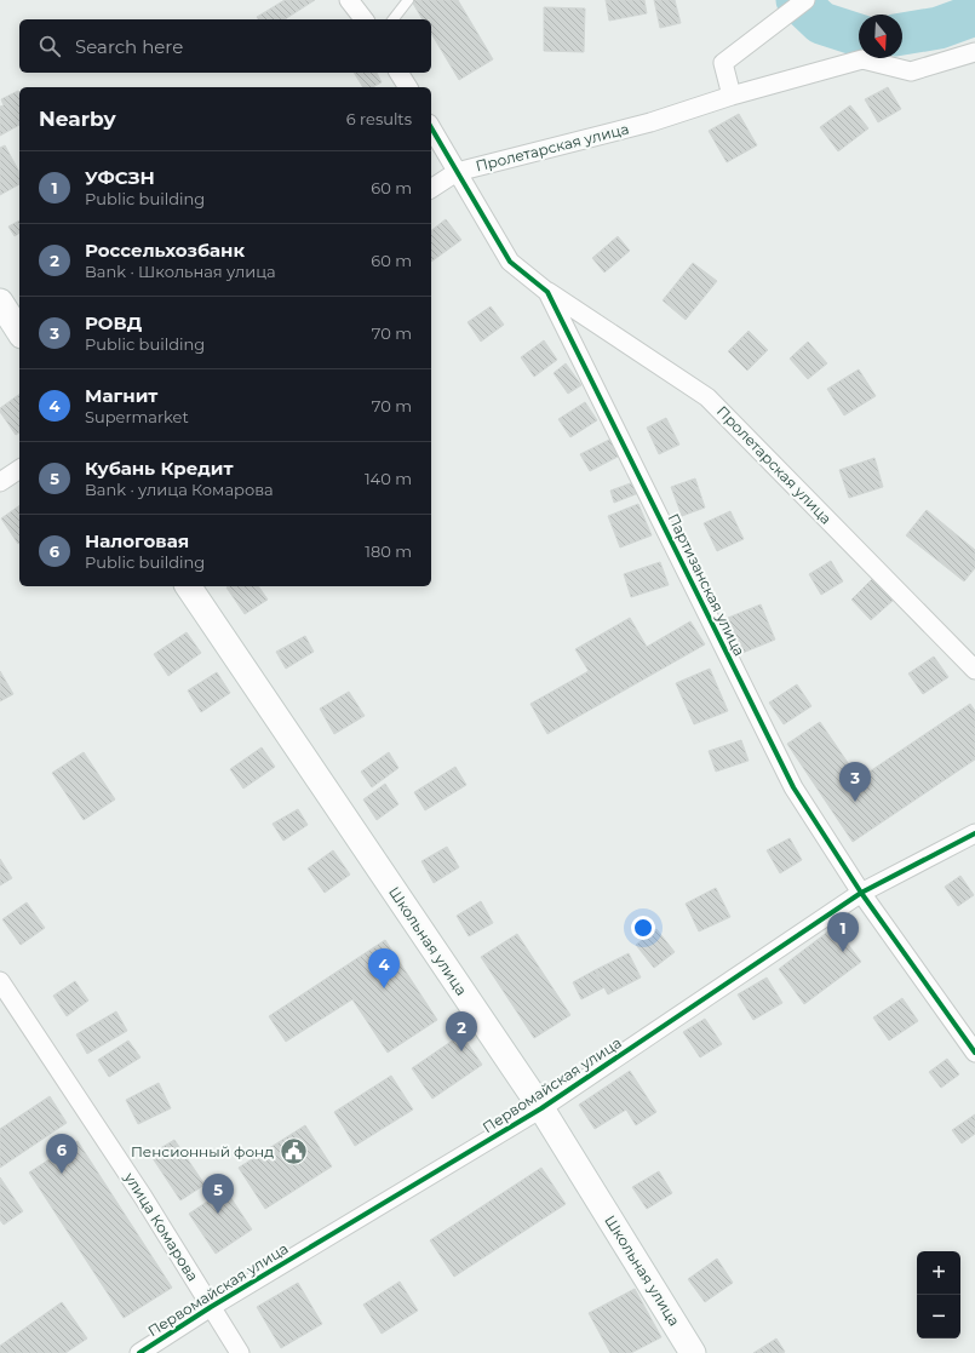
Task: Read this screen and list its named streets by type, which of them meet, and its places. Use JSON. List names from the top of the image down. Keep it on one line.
{"streets":{"street":["Пролетарская улица","Партизанская улица","Школьная улица","Первомайская улица","улица Комарова"]},"crossings":[["Пролетарская улица","Партизанская улица"],["Партизанская улица","Первомайская улица"],["Школьная улица","Первомайская улица"],["Первомайская улица","улица Комарова"]],"places":{"public building":["Пенсионный фонд"]},"north":"bottom","page":{"search":"Search here","heading":["Nearby","6 results"],"list":[{"mark":"1","name":"УФСЗН","note":"Public building","value":"60 m"},{"mark":"2","name":"Россельхозбанк","note":"Bank · Школьная улица","value":"60 m"},{"mark":"3","name":"РОВД","note":"Public building","value":"70 m"},{"mark":"4","name":"Магнит","note":"Supermarket","value":"70 m"},{"mark":"5","name":"Кубань Кредит","note":"Bank · улица Комарова","value":"140 m"},{"mark":"6","name":"Налоговая","note":"Public building","value":"180 m"}],"pins":["3","1","4","2","6","5"],"map_buttons":["+","−"]}}
